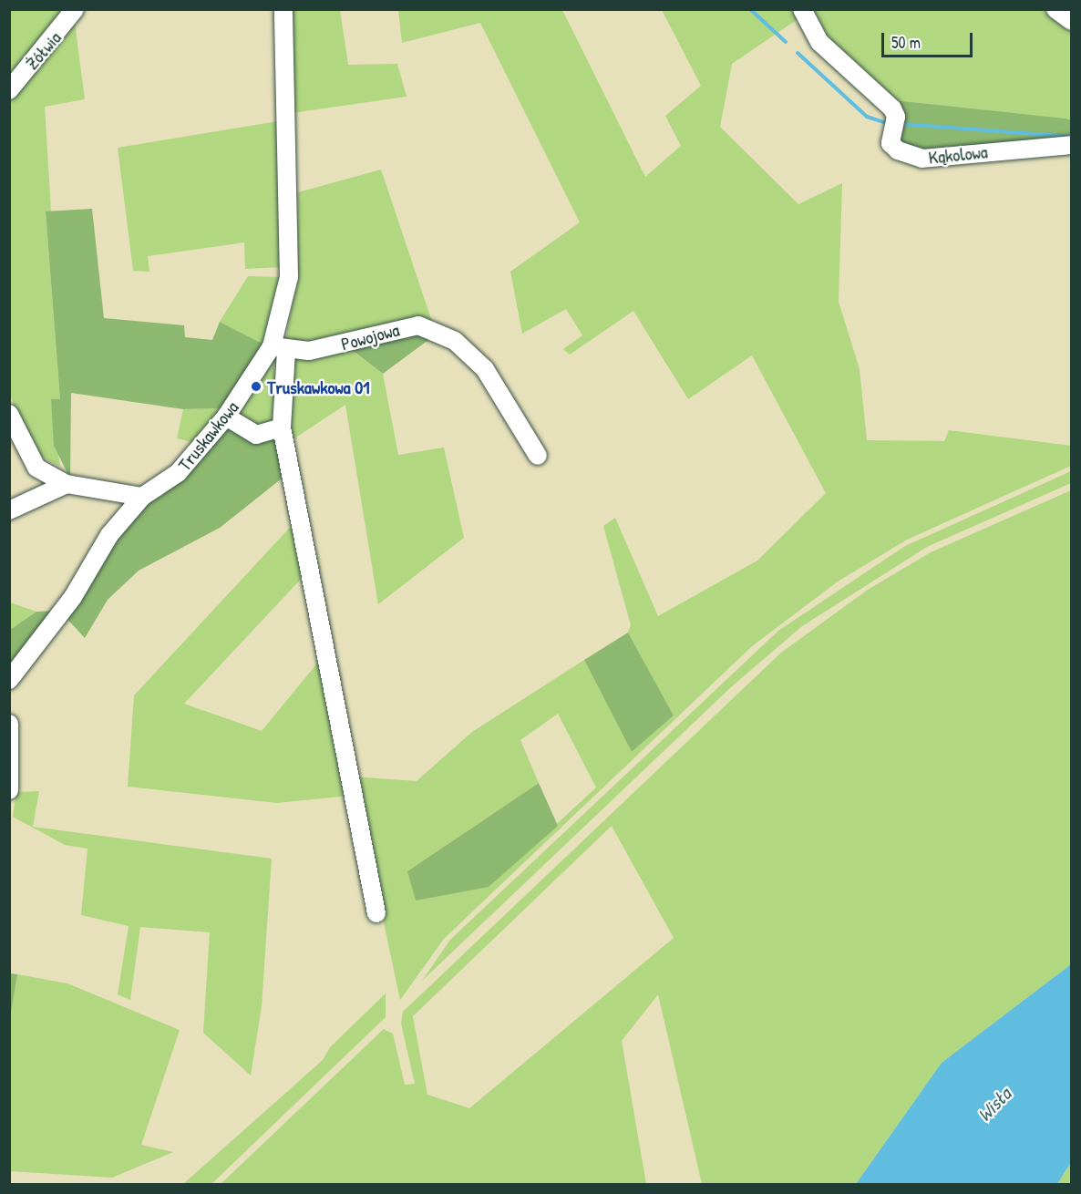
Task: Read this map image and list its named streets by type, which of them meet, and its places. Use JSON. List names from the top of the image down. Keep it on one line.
{"streets":{"street":["Żółwia","Kąkolowa","Powojowa","Truskawkowa"]},"crossings":[["Powojowa","Truskawkowa"]],"water":["Wisła"],"places":["Truskawkowa 01"],"scale_bar":"50 m"}
